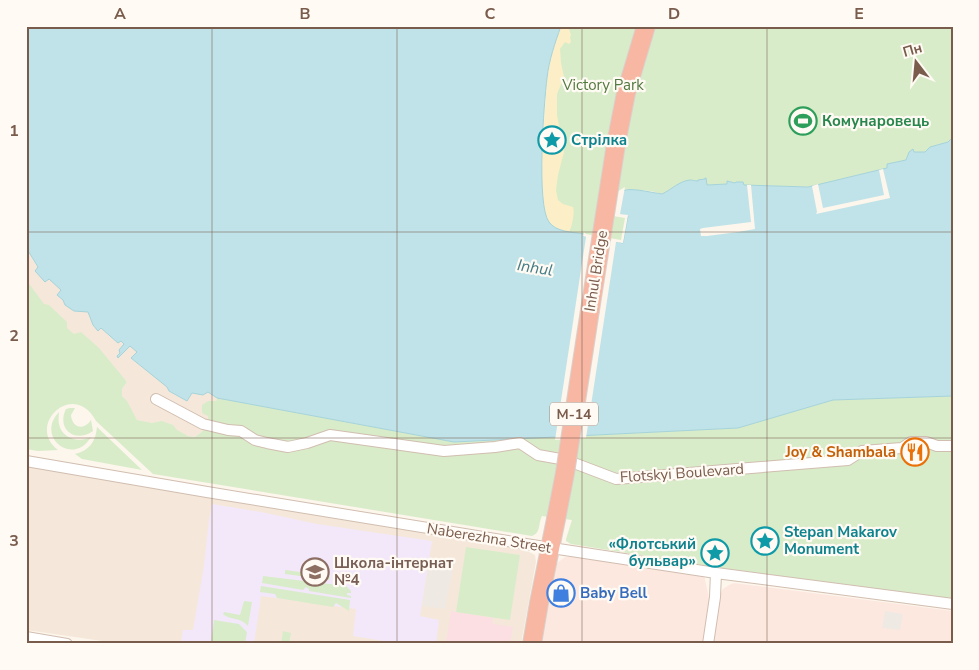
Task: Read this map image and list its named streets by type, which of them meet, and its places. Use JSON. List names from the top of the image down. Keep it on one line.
{"streets":{"highway":["Inhul Bridge","М-14"],"street":["Flotskyi Boulevard","Naberezhna Street"]},"crossings":[["Inhul Bridge","М-14"],["Inhul Bridge","Naberezhna Street"],["М-14","Naberezhna Street"]],"water":["Inhul"],"parks":["Victory Park"],"places":{"sports":["Комунаровець"],"place":["Стрілка","Stepan Makarov Monument","«Флотський бульвар»"],"restaurant":["Joy & Shambala"],"school or university":["Школа-інтернат №4"],"shop":["Baby Bell"]},"north":"top","grid":{"columns":["A","B","C","D","E"],"rows":["1","2","3"]}}
